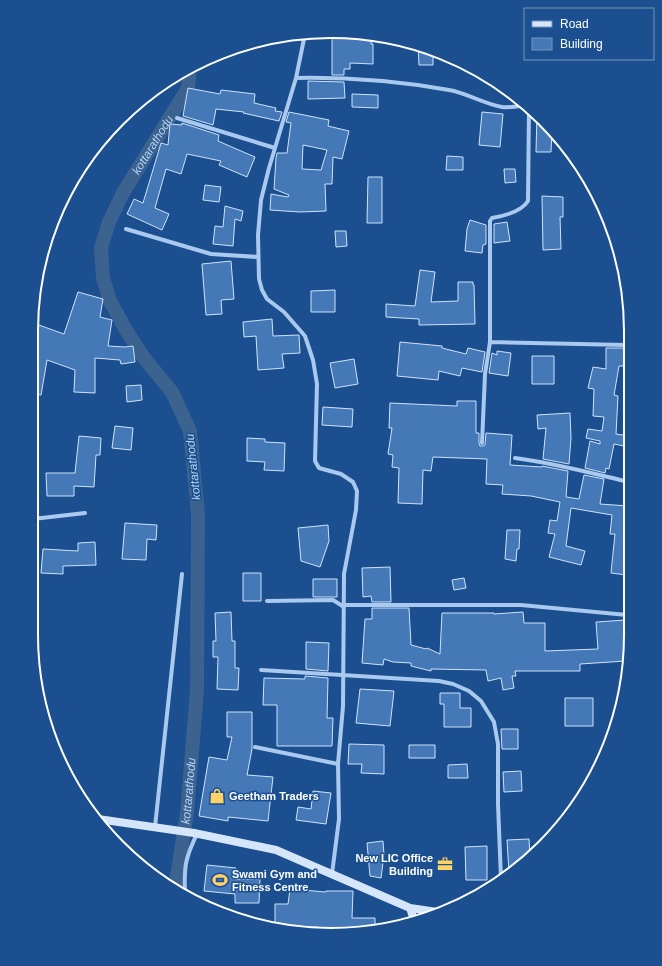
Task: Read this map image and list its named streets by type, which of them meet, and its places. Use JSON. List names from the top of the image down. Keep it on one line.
{"water":["kottarathodu"],"places":{"shop":["Geetham Traders"],"office":["New LIC Office Building"],"sports":["Swami Gym and Fitness Centre"]},"legend":["Road","Building"]}
